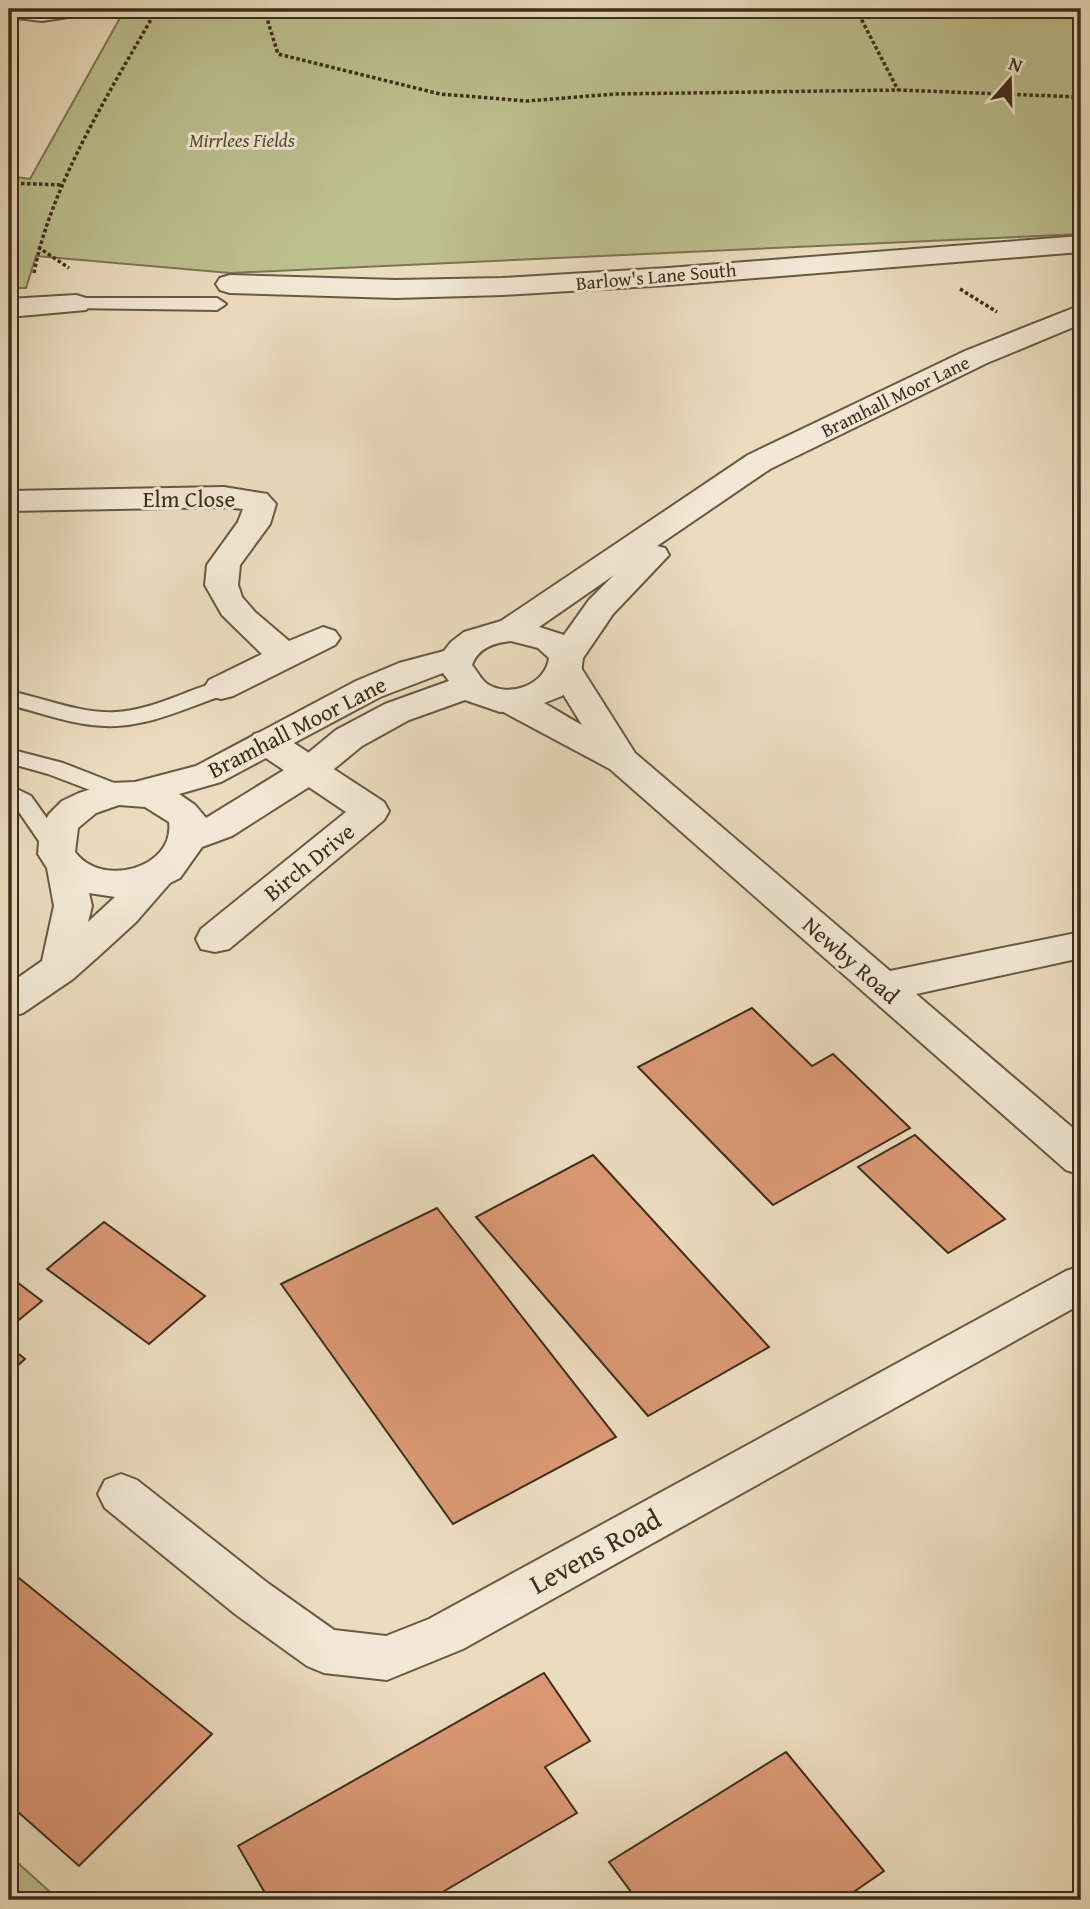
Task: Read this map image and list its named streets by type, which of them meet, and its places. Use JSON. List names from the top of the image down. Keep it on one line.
{"streets":{"street":["Barlow's Lane South","Bramhall Moor Lane","Elm Close","Birch Drive","Newby Road","Levens Road"]},"crossings":[["Bramhall Moor Lane","Birch Drive"],["Bramhall Moor Lane","Newby Road"]],"parks":["Mirrlees Fields"],"north":"top"}
